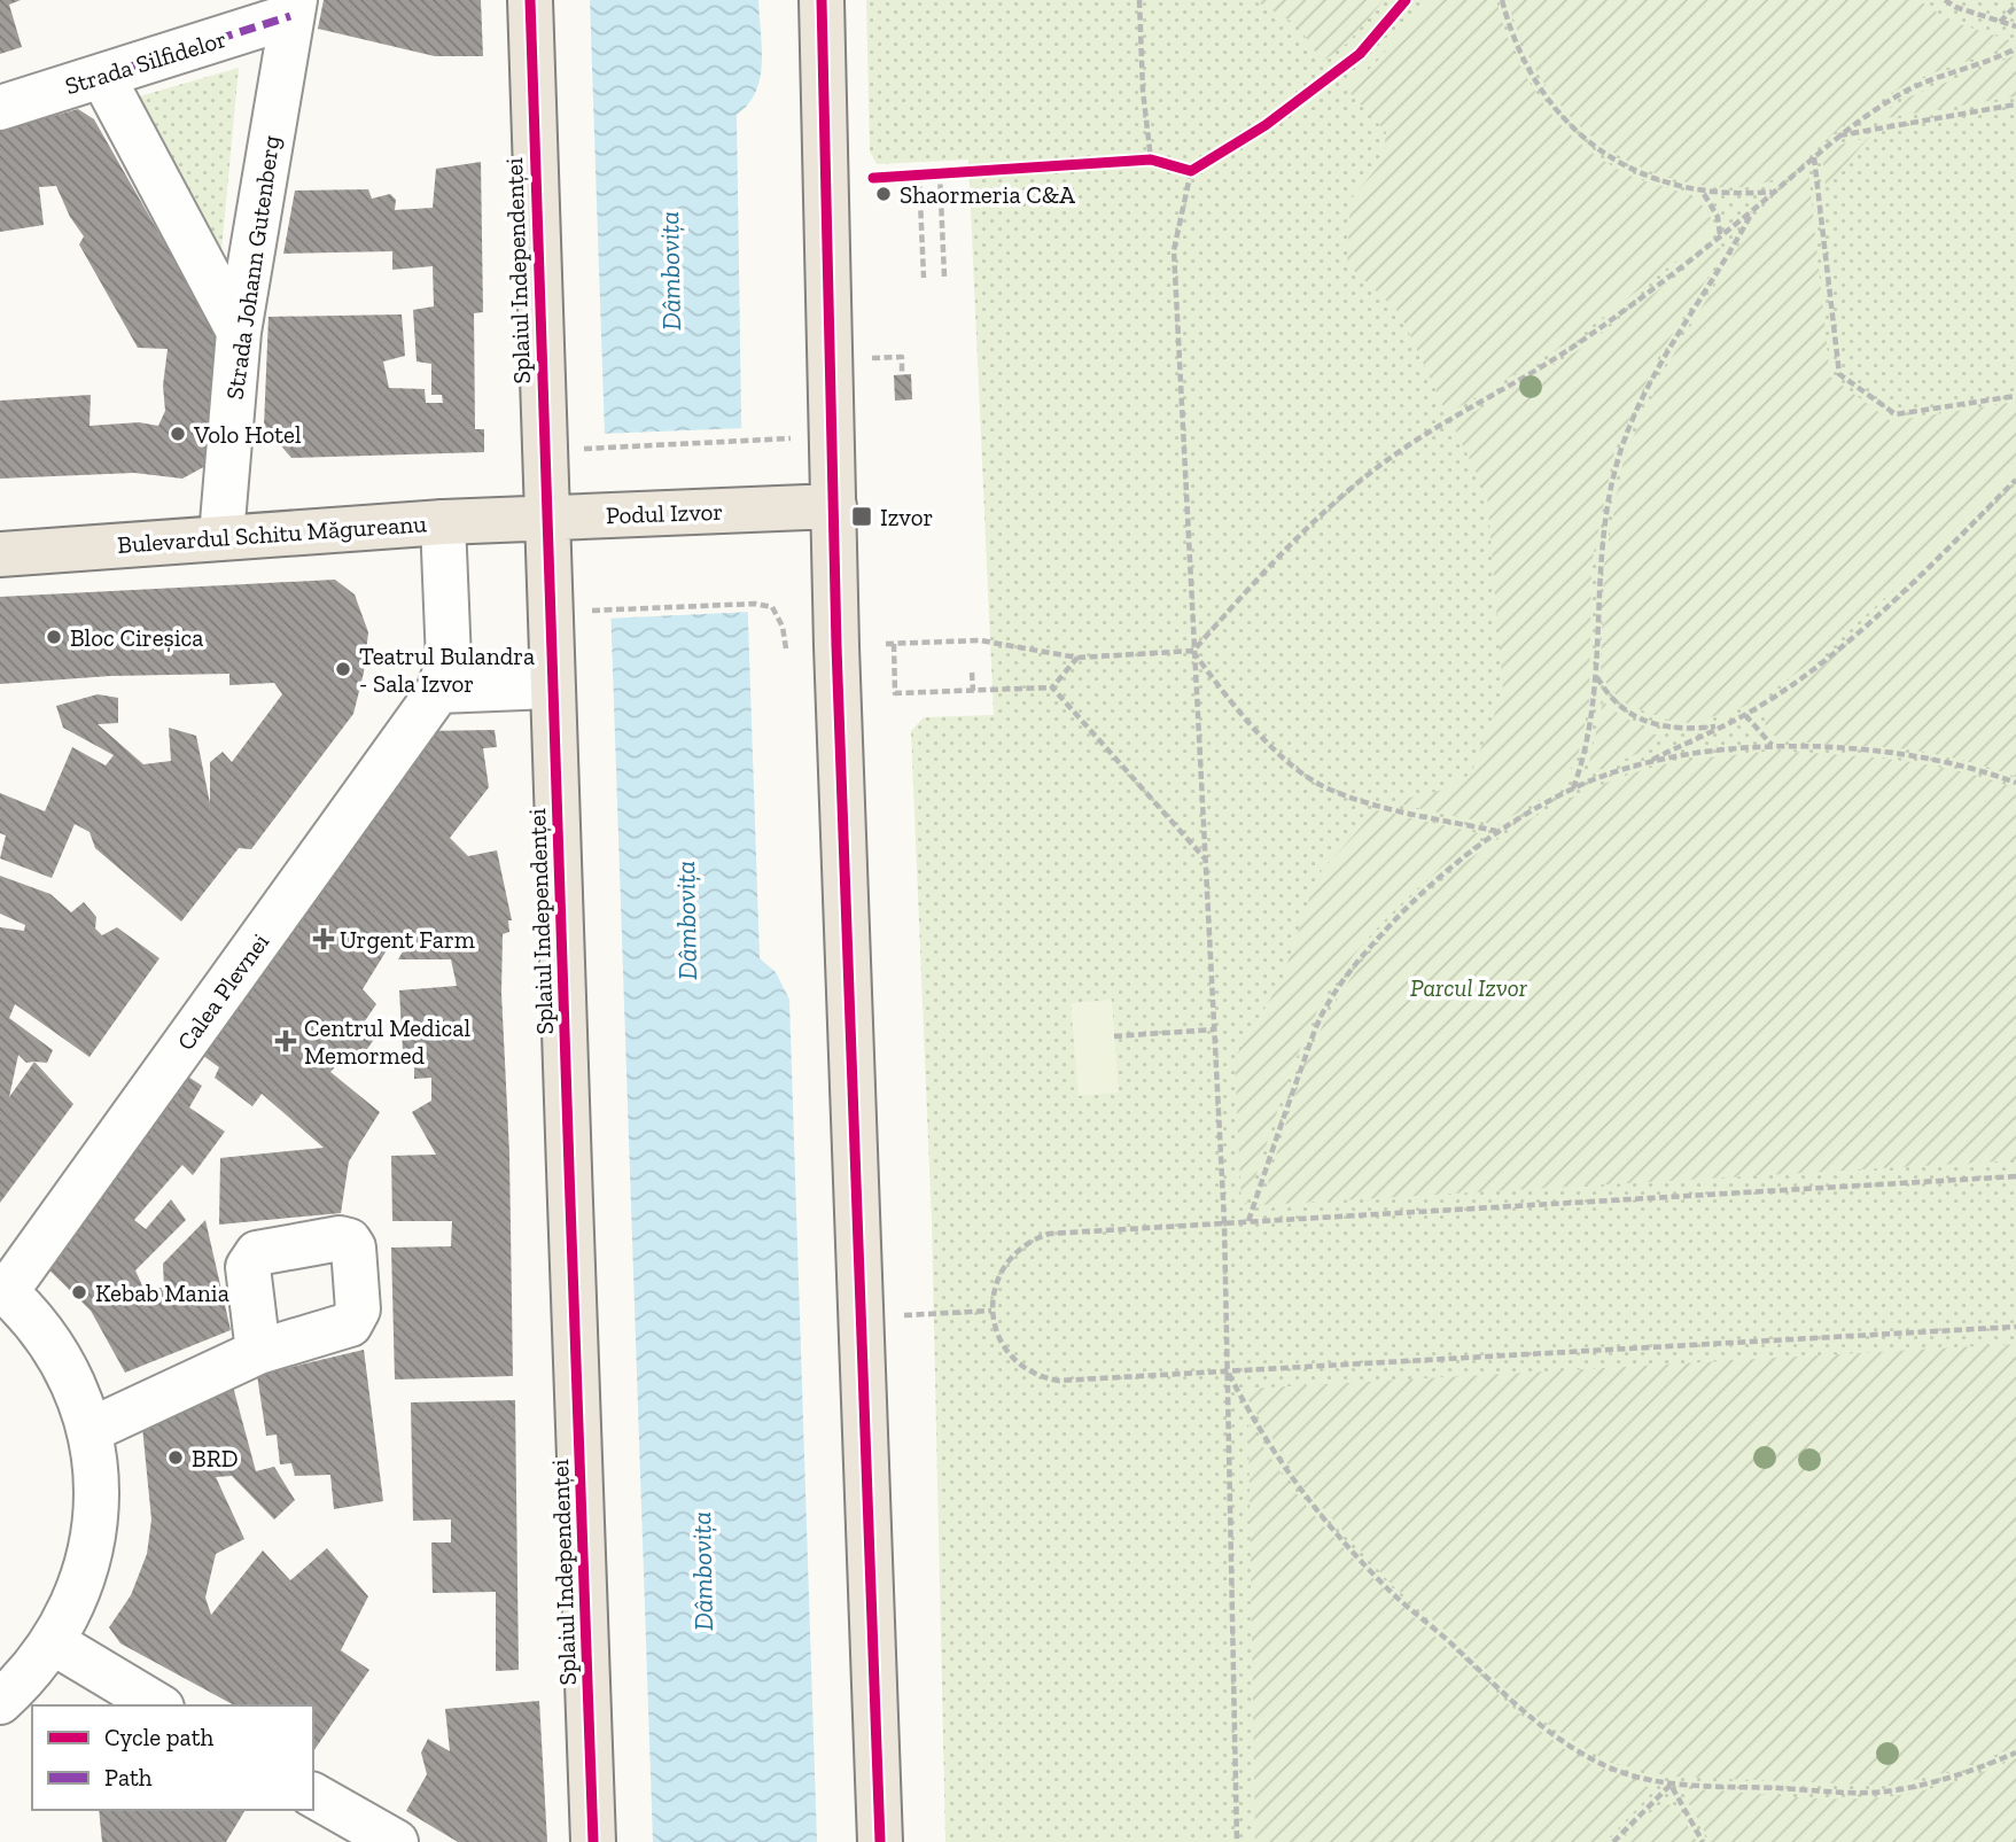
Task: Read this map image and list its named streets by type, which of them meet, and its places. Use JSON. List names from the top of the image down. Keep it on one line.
{"streets":{"main road":["Splaiul Independenței","Podul Izvor","Bulevardul Schitu Măgureanu"],"street":["Strada Silfidelor","Strada Johann Gutenberg","Calea Plevnei"]},"crossings":[["Strada Silfidelor","Strada Johann Gutenberg"],["Strada Johann Gutenberg","Bulevardul Schitu Măgureanu"],["Splaiul Independenței","Podul Izvor"],["Splaiul Independenței","Bulevardul Schitu Măgureanu"],["Podul Izvor","Bulevardul Schitu Măgureanu"],["Bulevardul Schitu Măgureanu","Calea Plevnei"]],"water":["Dâmbovița"],"parks":["Parcul Izvor"],"places":{"other":["Shaormeria C&A","Volo Hotel","Bloc Cireșica","Teatrul Bulandra - Sala Izvor","Kebab Mania","BRD"],"transit":["Izvor"],"health":["Urgent Farm","Centrul Medical Memormed"]},"legend":["Cycle path","Path"]}
